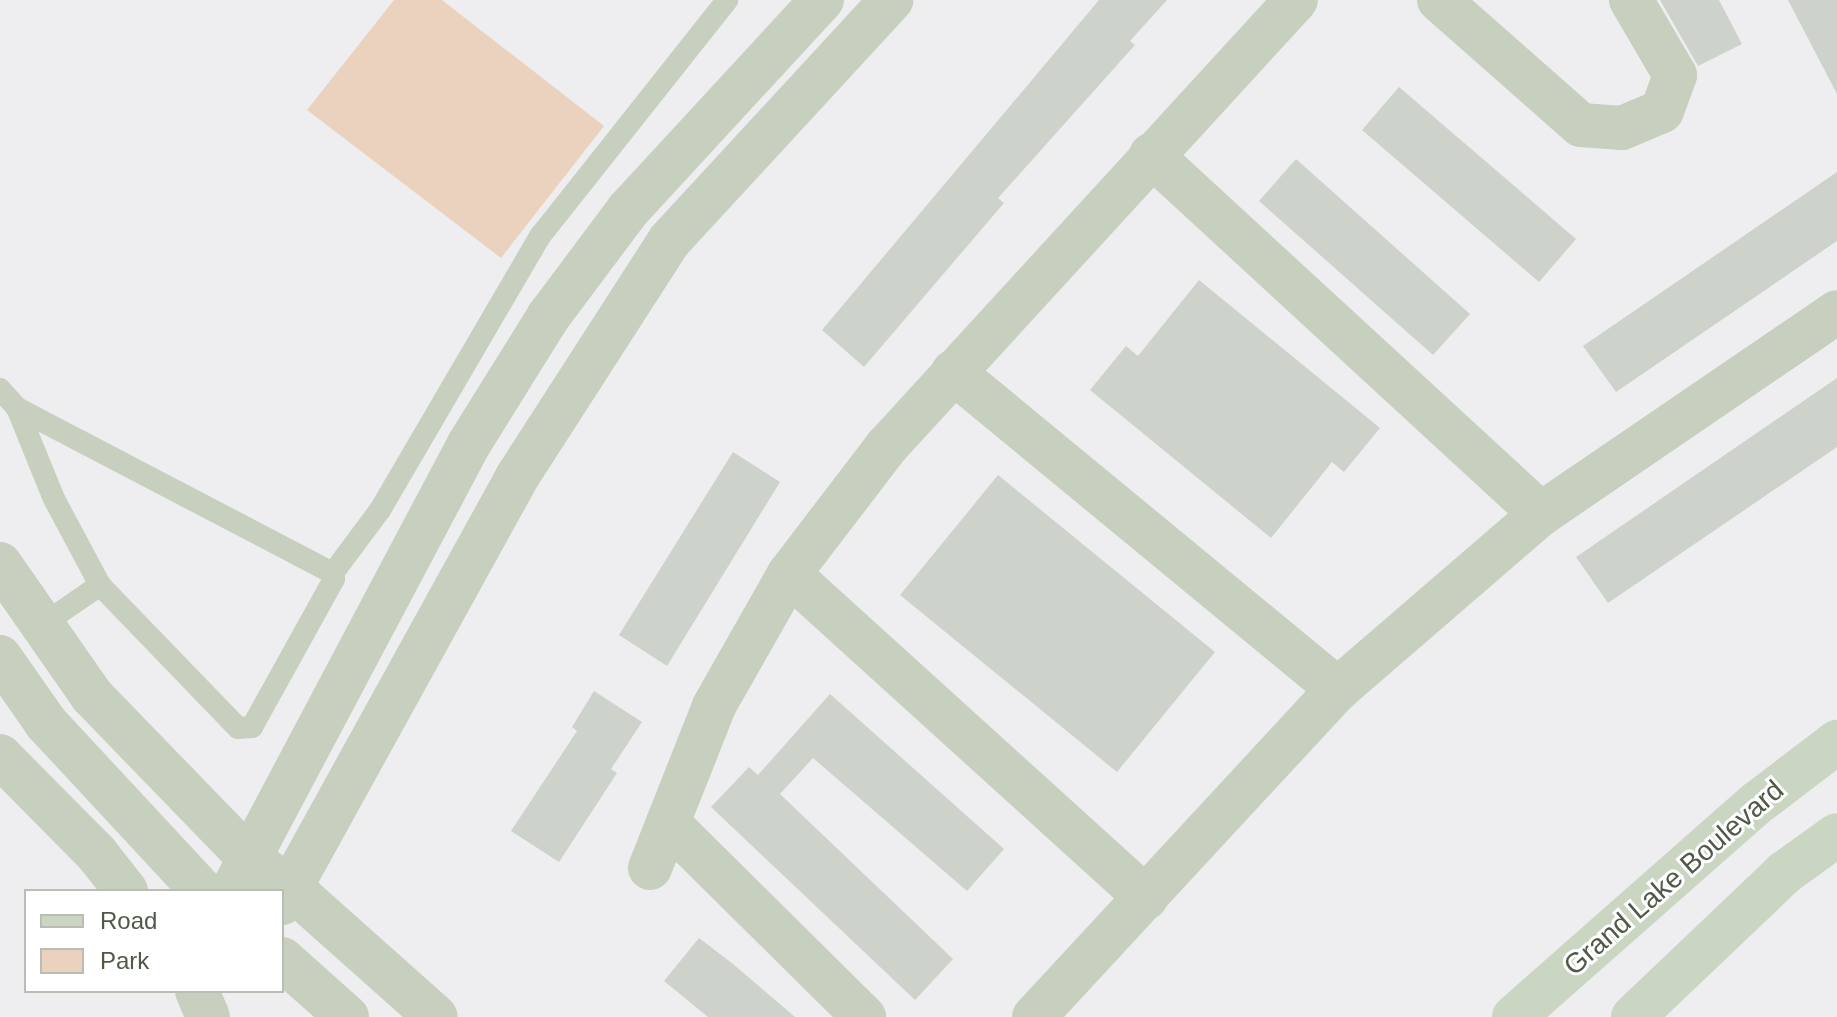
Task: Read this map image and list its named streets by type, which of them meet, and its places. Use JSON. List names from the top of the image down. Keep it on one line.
{"streets":{"street":["Grand Lake Boulevard"]},"legend":["Road","Park"]}
